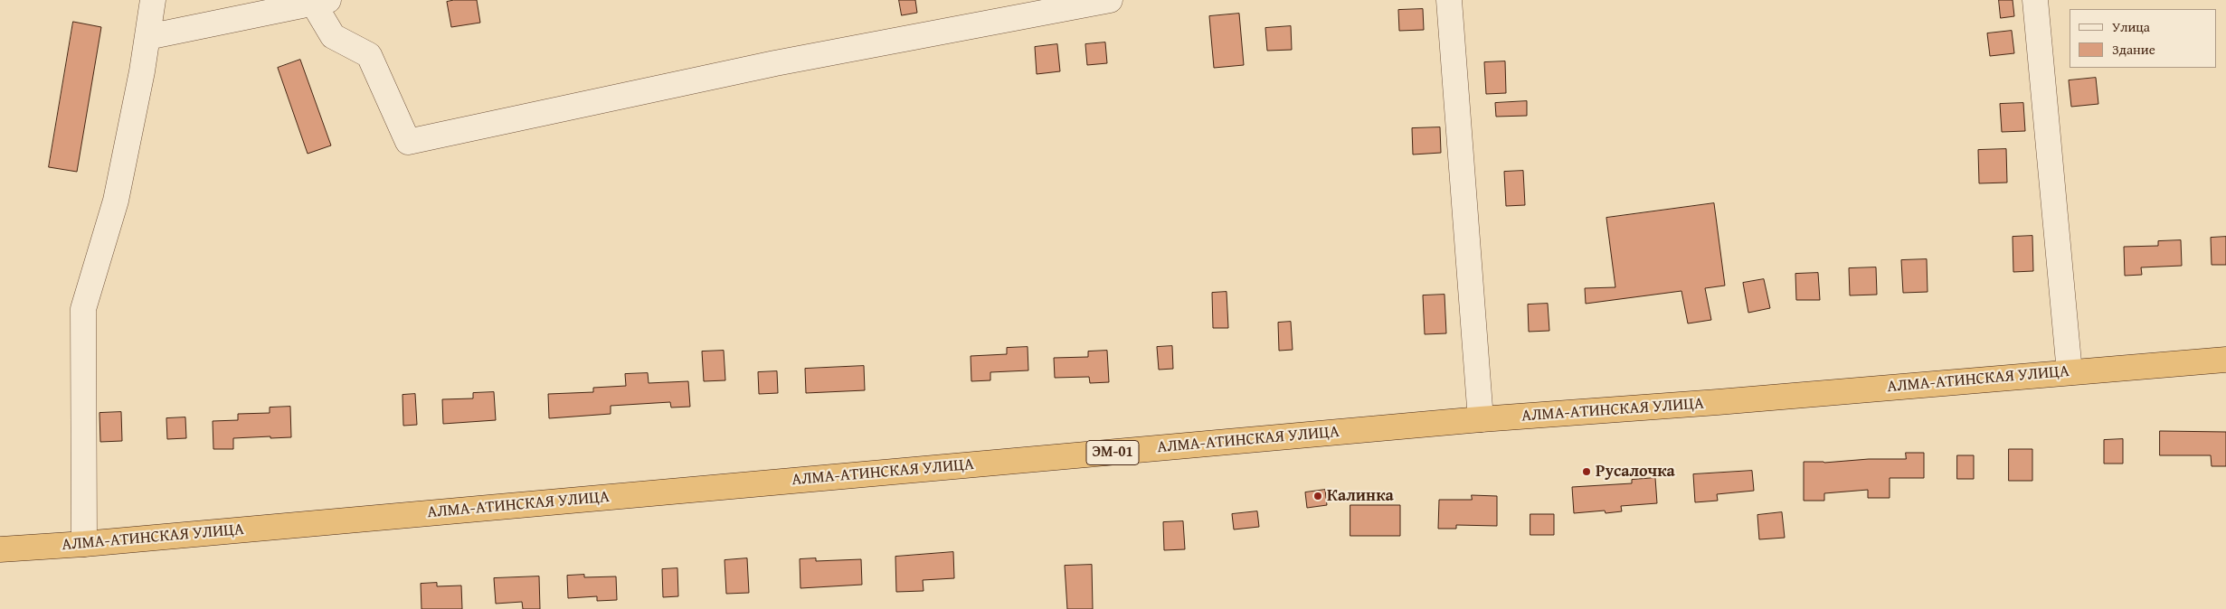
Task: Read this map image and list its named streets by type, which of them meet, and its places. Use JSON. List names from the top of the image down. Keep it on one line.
{"streets":{"highway":["АЛМА-АТИНСКАЯ УЛИЦА","ЭМ-01"]},"places":["Русалочка","Калинка"],"legend":["Улица","Здание"]}
